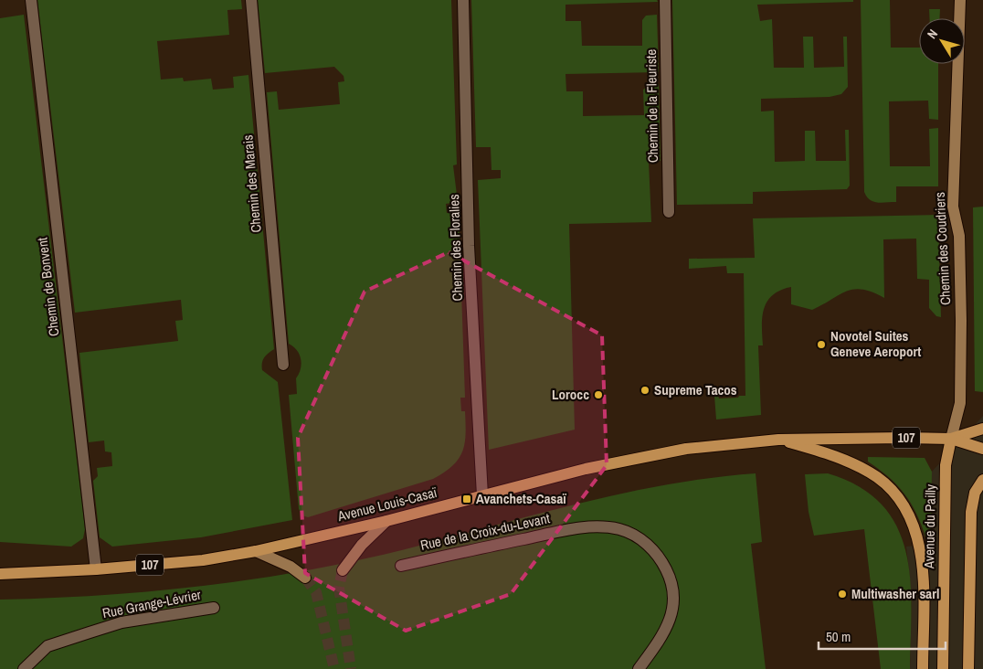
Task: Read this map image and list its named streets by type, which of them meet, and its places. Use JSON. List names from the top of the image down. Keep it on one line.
{"streets":{"main road":["107","Avenue Louis-Casaï","Avenue du Pailly"],"street":["Chemin de la Fleuriste","Chemin des Marais","Chemin des Floralies","Chemin des Coudriers","Chemin de Bonvent","Rue de la Croix-du-Levant","Rue Grange-Lévrier"]},"crossings":[["Chemin des Floralies","Avenue Louis-Casaï"],["Chemin des Coudriers","Avenue Louis-Casaï"],["Chemin des Coudriers","Avenue du Pailly"],["Chemin de Bonvent","Avenue Louis-Casaï"],["Avenue Louis-Casaï","Avenue du Pailly"]],"places":{"other":["Novotel Suites Geneve Aeroport","Supreme Tacos","Lorocc","Multiwasher sarl"],"transit":["Avanchets-Casaï"]},"scale_bar":"50 m","north":"top left"}
